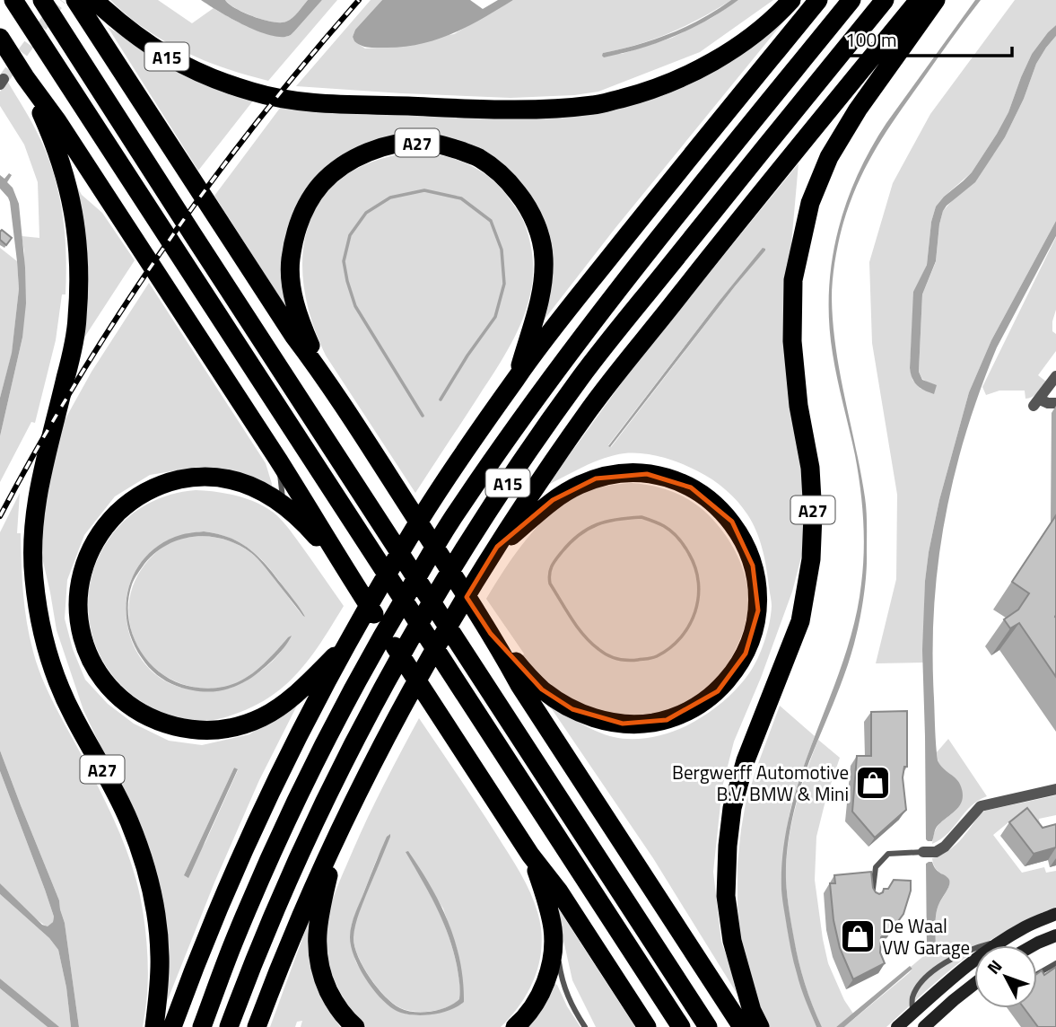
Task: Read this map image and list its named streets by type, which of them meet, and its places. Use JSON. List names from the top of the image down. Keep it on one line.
{"streets":{"highway":["A15","A27"]},"crossings":[["A15","A27"]],"places":{"shop":["Bergwerff Automotive B.V. BMW & Mini","De Waal VW Garage"]},"scale_bar":"100 m","north":"top left"}
